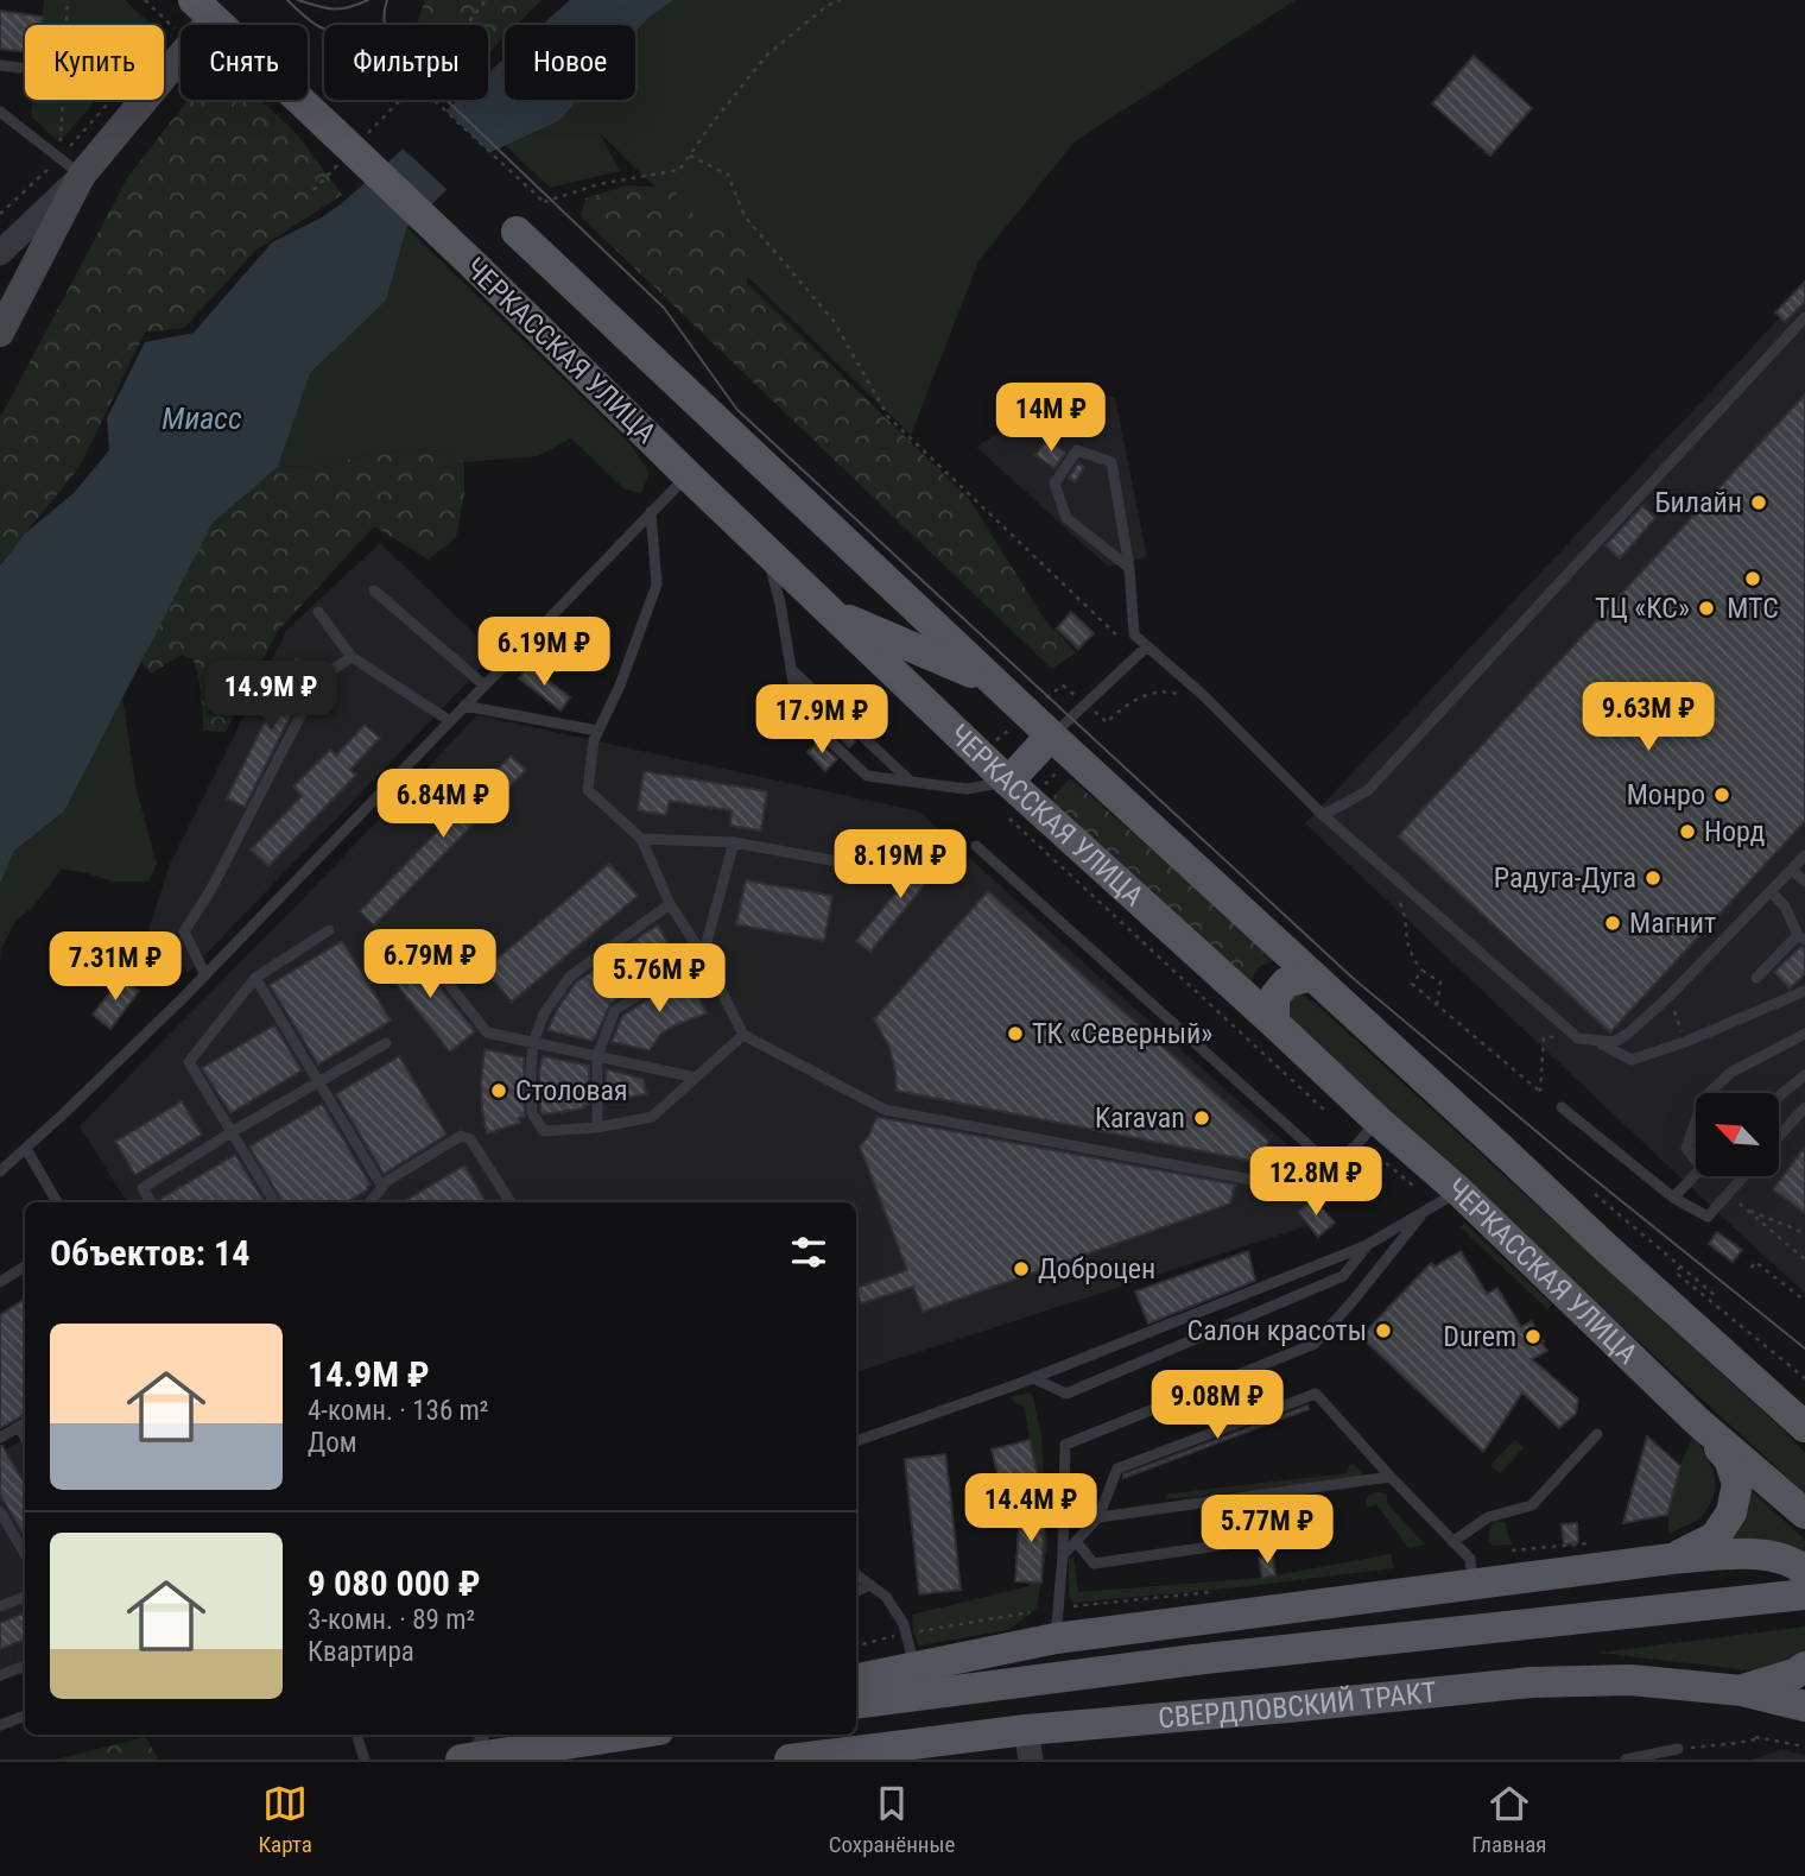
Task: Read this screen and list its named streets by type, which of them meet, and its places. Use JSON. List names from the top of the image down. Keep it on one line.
{"streets":{"main road":["ЧЕРКАССКАЯ УЛИЦА","СВЕРДЛОВСКИЙ ТРАКТ"]},"water":["Миасс"],"places":["Билайн","МТС","ТЦ «КС»","Монро","Норд","Радуга-Дуга","Магнит","ТК «Северный»","Столовая","Karavan","Доброцен","Салон красоты","Durem"],"north":"top left","page":{"chip":["Купить","Снять","Фильтры","Новое"],"price":["14M ₽","6.19M ₽","14.9M ₽","9.63M ₽","17.9M ₽","6.84M ₽","8.19M ₽","6.79M ₽","7.31M ₽","5.76M ₽","12.8M ₽","9.08M ₽","14.4M ₽","5.77M ₽"],"heading":"Объектов: 14","list":[{"name":"14.9M ₽","note":"4-комн. · 136 m² · Дом"},{"name":"9 080 000 ₽","note":"3-комн. · 89 m² · Квартира"}],"tabs":["Карта","Сохранённые","Главная"]}}
